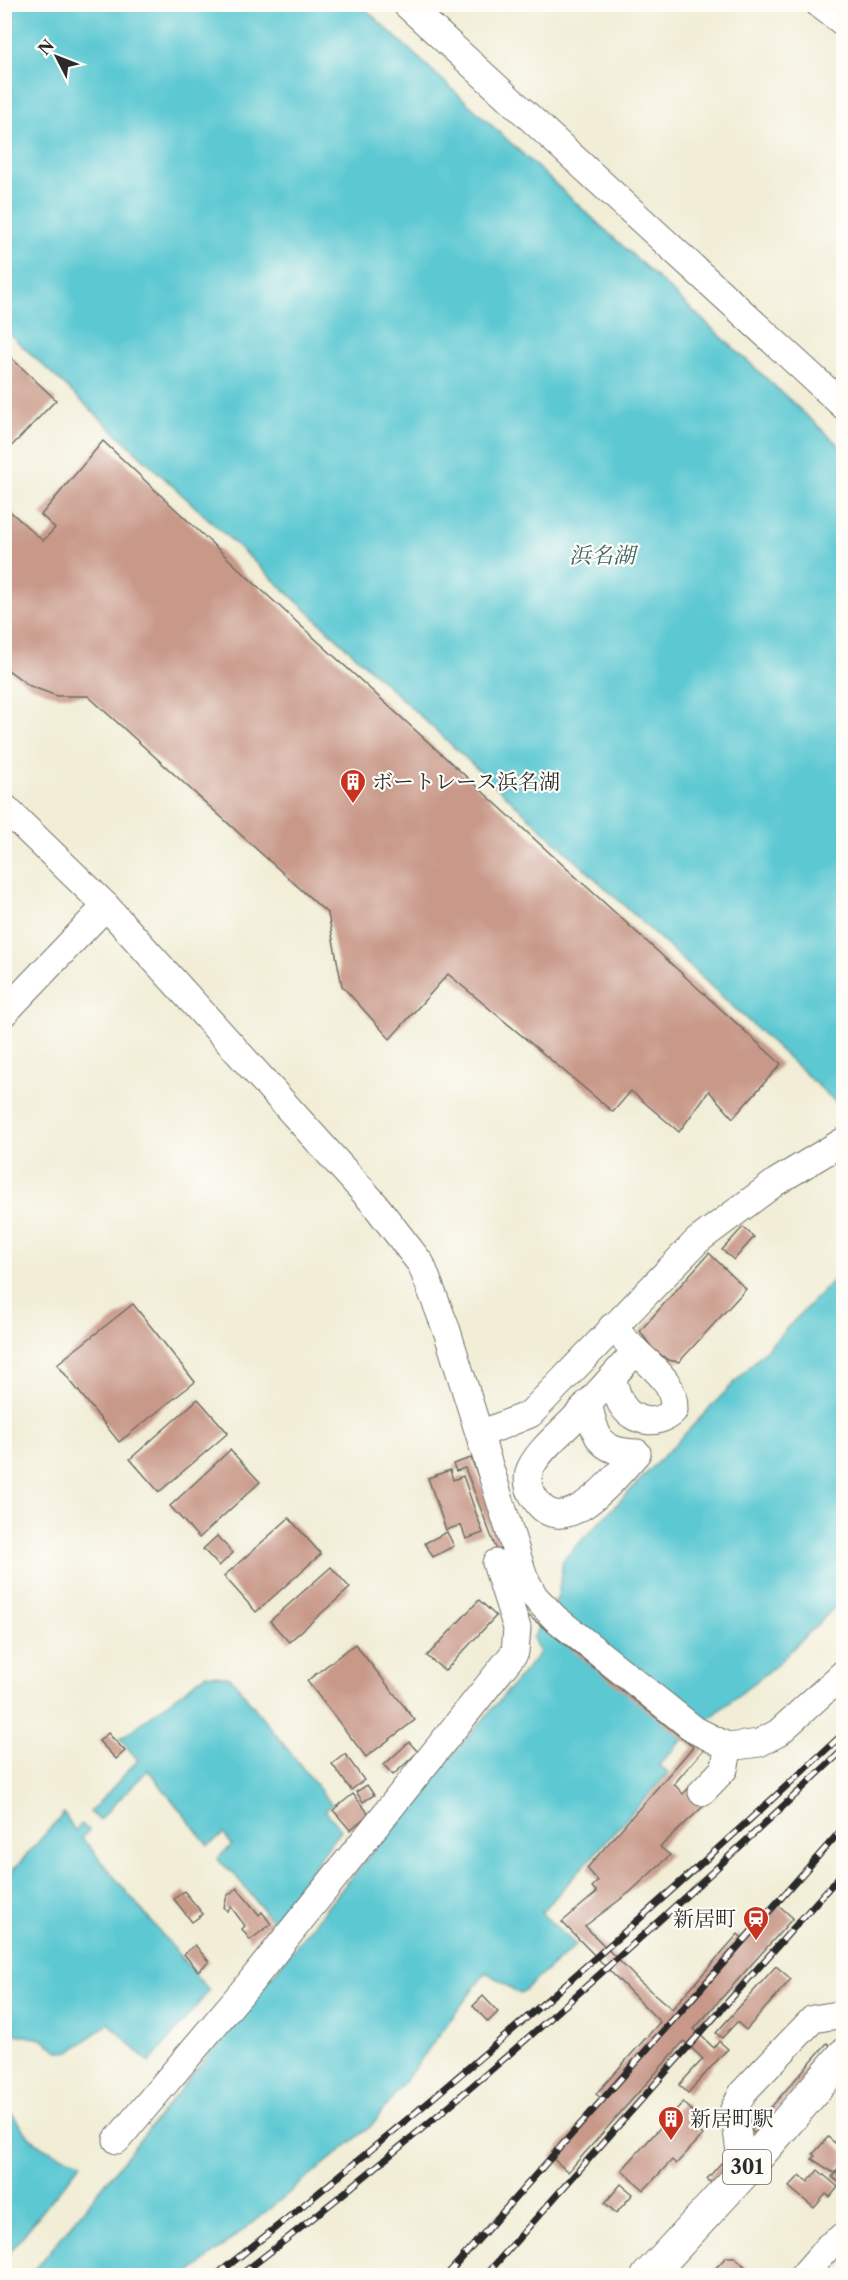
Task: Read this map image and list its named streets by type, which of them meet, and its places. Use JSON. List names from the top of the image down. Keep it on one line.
{"streets":{"highway":["301"]},"water":["浜名湖"],"places":{"building":["ボートレース浜名湖","新居町駅"],"station":["新居町"]},"north":"top left"}
